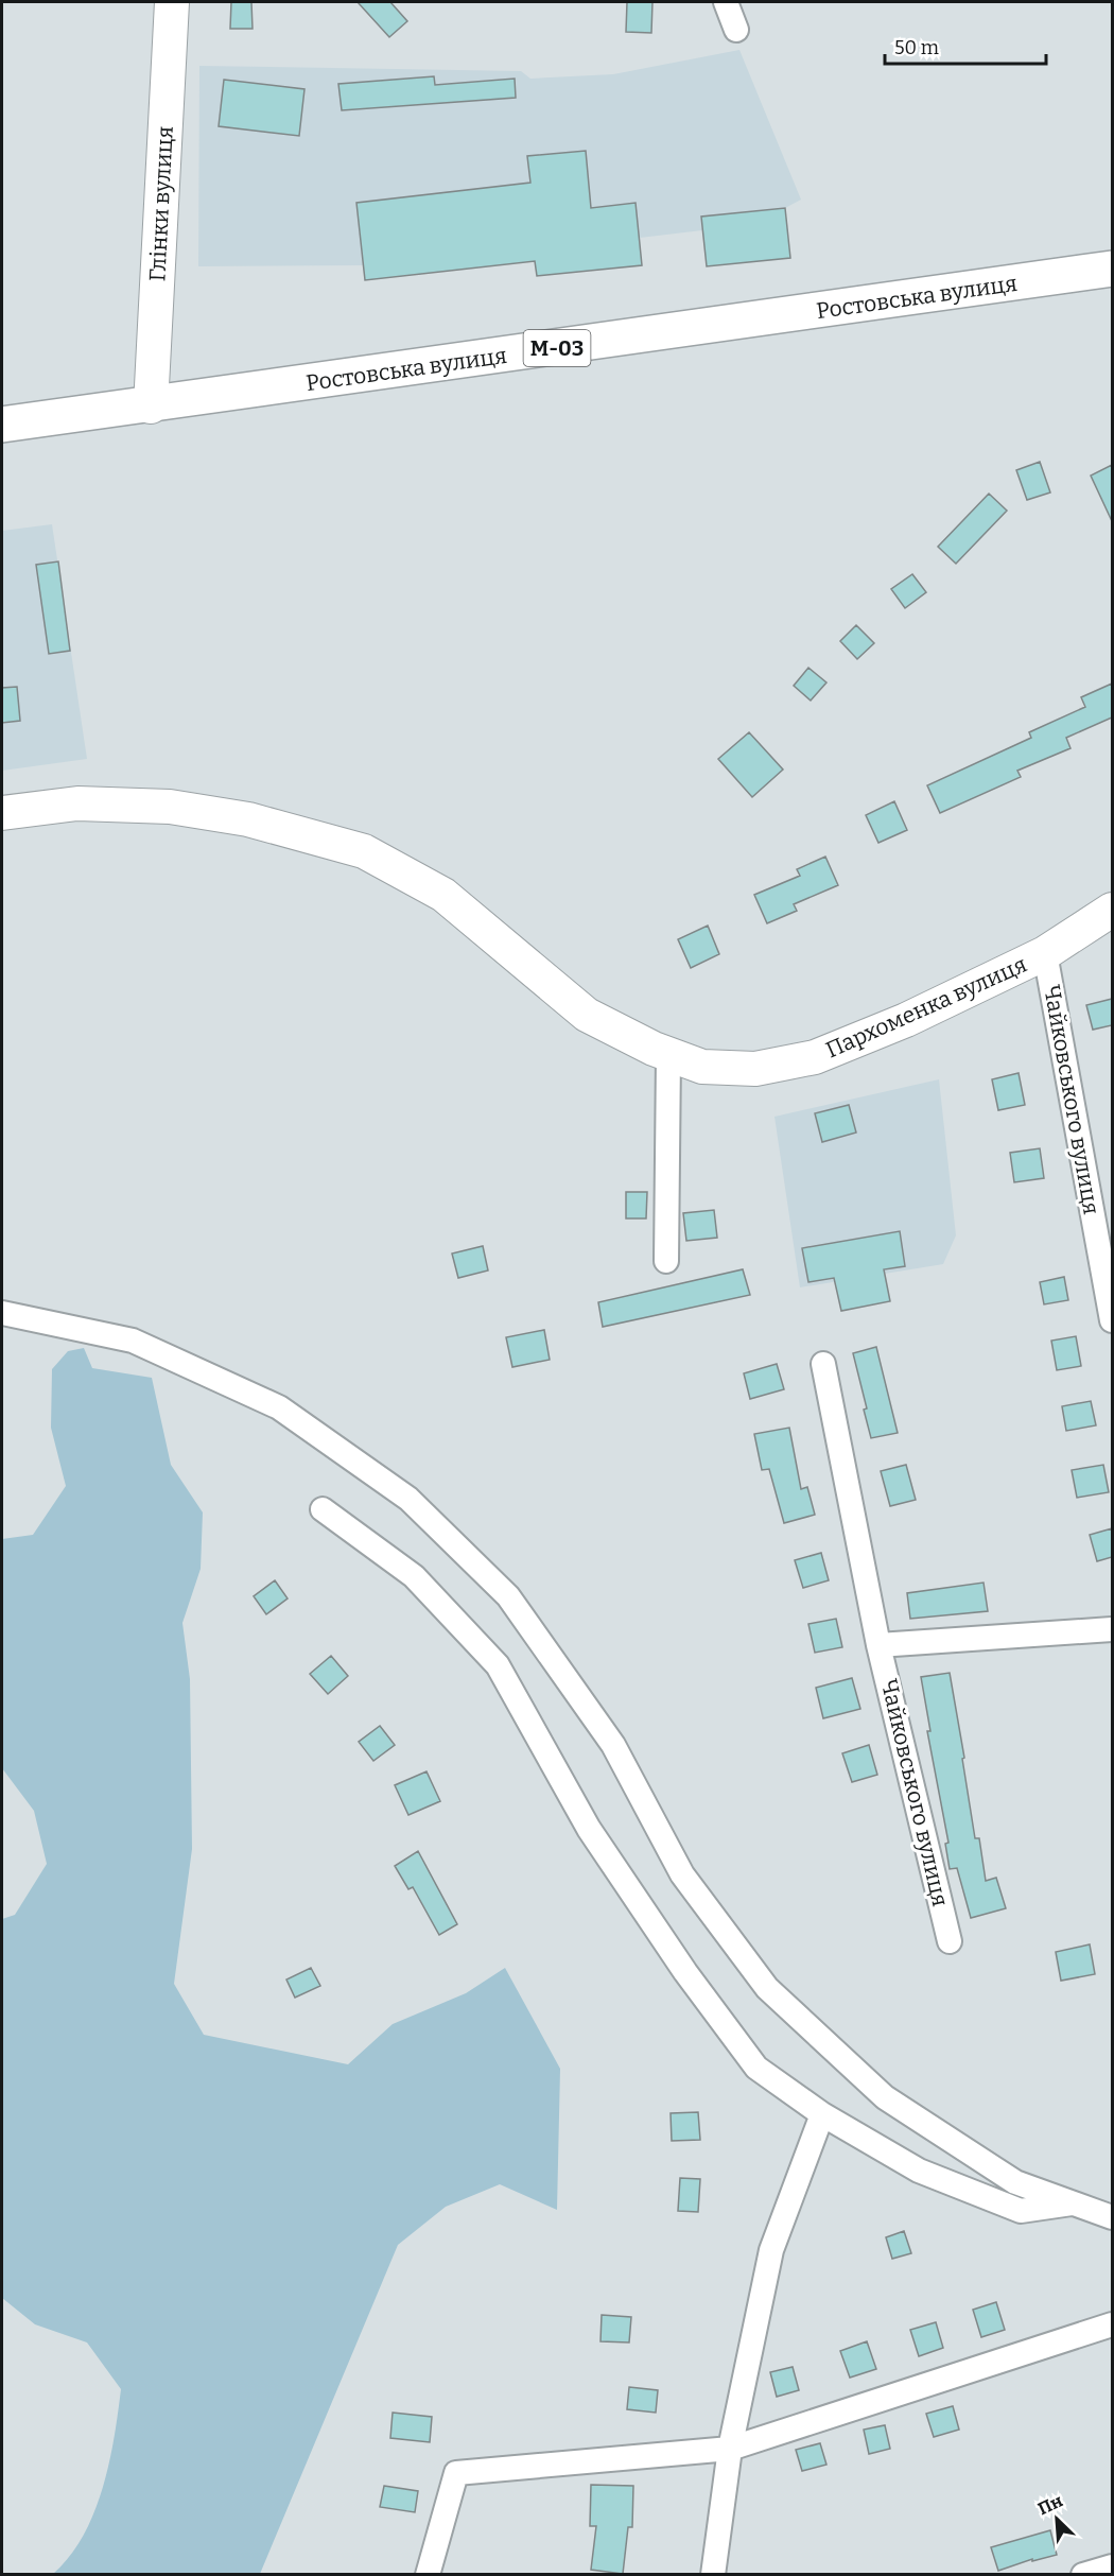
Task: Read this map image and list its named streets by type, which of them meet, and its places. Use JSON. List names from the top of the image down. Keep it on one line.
{"streets":{"highway":["Ростовська вулиця","М-03"],"main road":["Глінки вулиця","Пархоменка вулиця"],"street":["Чайковського вулиця"]},"crossings":[["Глінки вулиця","Ростовська вулиця"],["Пархоменка вулиця","Чайковського вулиця"]],"scale_bar":"50 m","north":"top left"}
